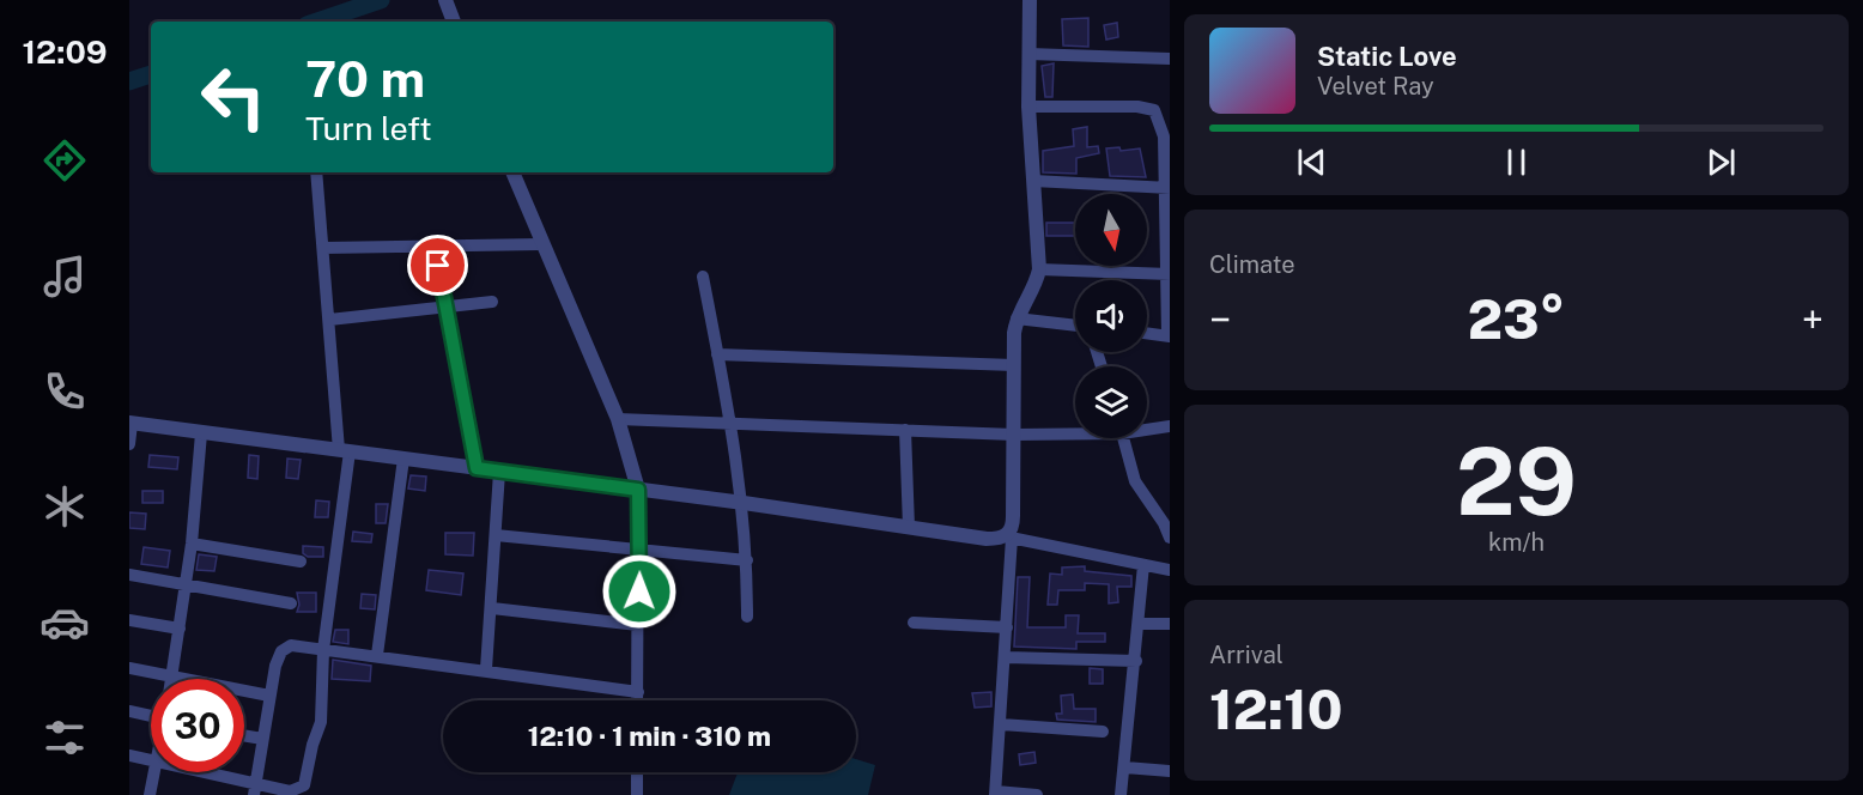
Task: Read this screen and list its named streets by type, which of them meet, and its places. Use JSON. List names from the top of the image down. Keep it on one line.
{"north":"bottom","page":{"tabs":"12:09","turn":["70 m","Turn left"],"song":["Static Love","Velvet Ray"],"tile":["Climate",["29","km/h"],["Arrival","12:10"]],"heat":["−","23°","+"],"limit":"30","trip":"12:10 · 1 min · 310 m"}}
